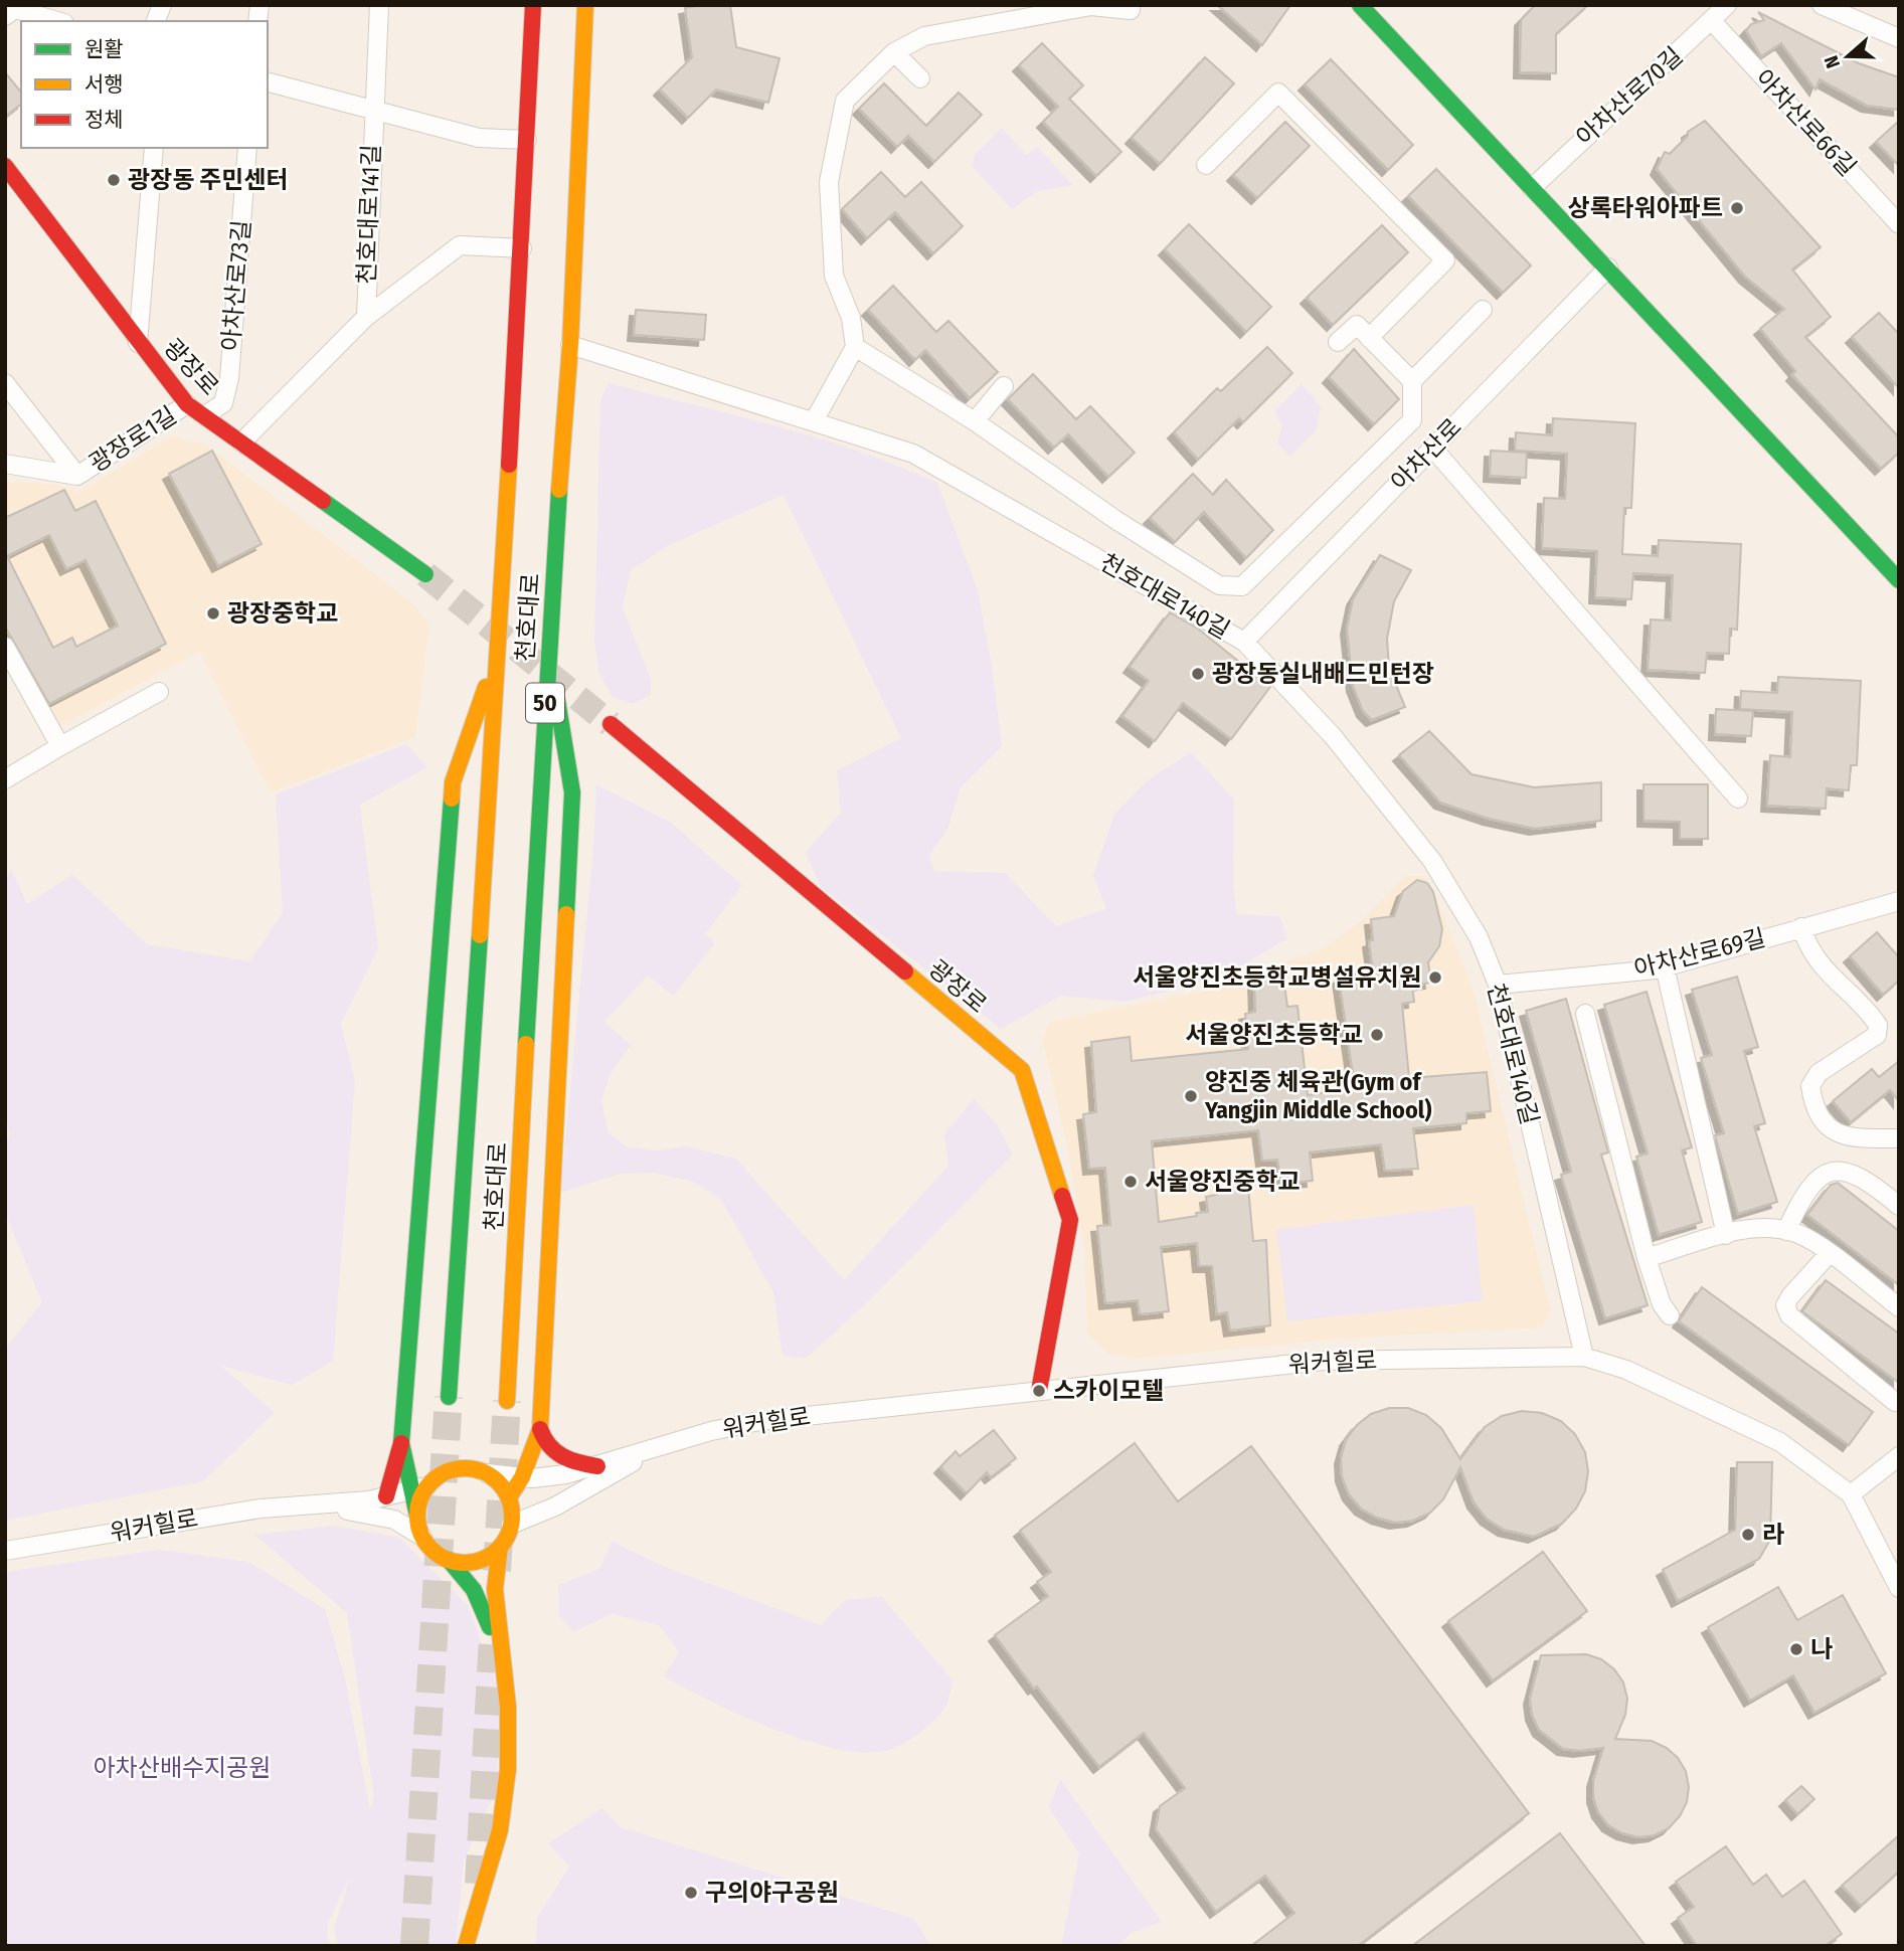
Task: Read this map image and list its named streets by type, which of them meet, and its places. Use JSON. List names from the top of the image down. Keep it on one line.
{"streets":{"main road":["광장로","천호대로","50"],"street":["아차산로70길","아차산로66길","천호대로141길","아차산로73길","광장로1길","아차산로","천호대로140길","아차산로69길","워커힐로"]},"crossings":[["아차산로70길","아차산로66길"],["천호대로141길","광장로"],["천호대로141길","천호대로"],["아차산로73길","광장로"],["광장로","광장로1길"],["광장로","워커힐로"],["아차산로","천호대로140길"],["천호대로140길","천호대로"],["천호대로140길","아차산로69길"],["천호대로140길","워커힐로"]],"parks":["아차산배수지공원"],"places":["광장동 주민센터","상록타워아파트","광장중학교","광장동실내배드민턴장","서울양진초등학교병설유치원","서울양진초등학교","양진중 체육관(Gym of Yangjin Middle School)","서울양진중학교","스카이모텔","라","나","구의야구공원"],"legend":["원활","서행","정체"],"north":"left"}
